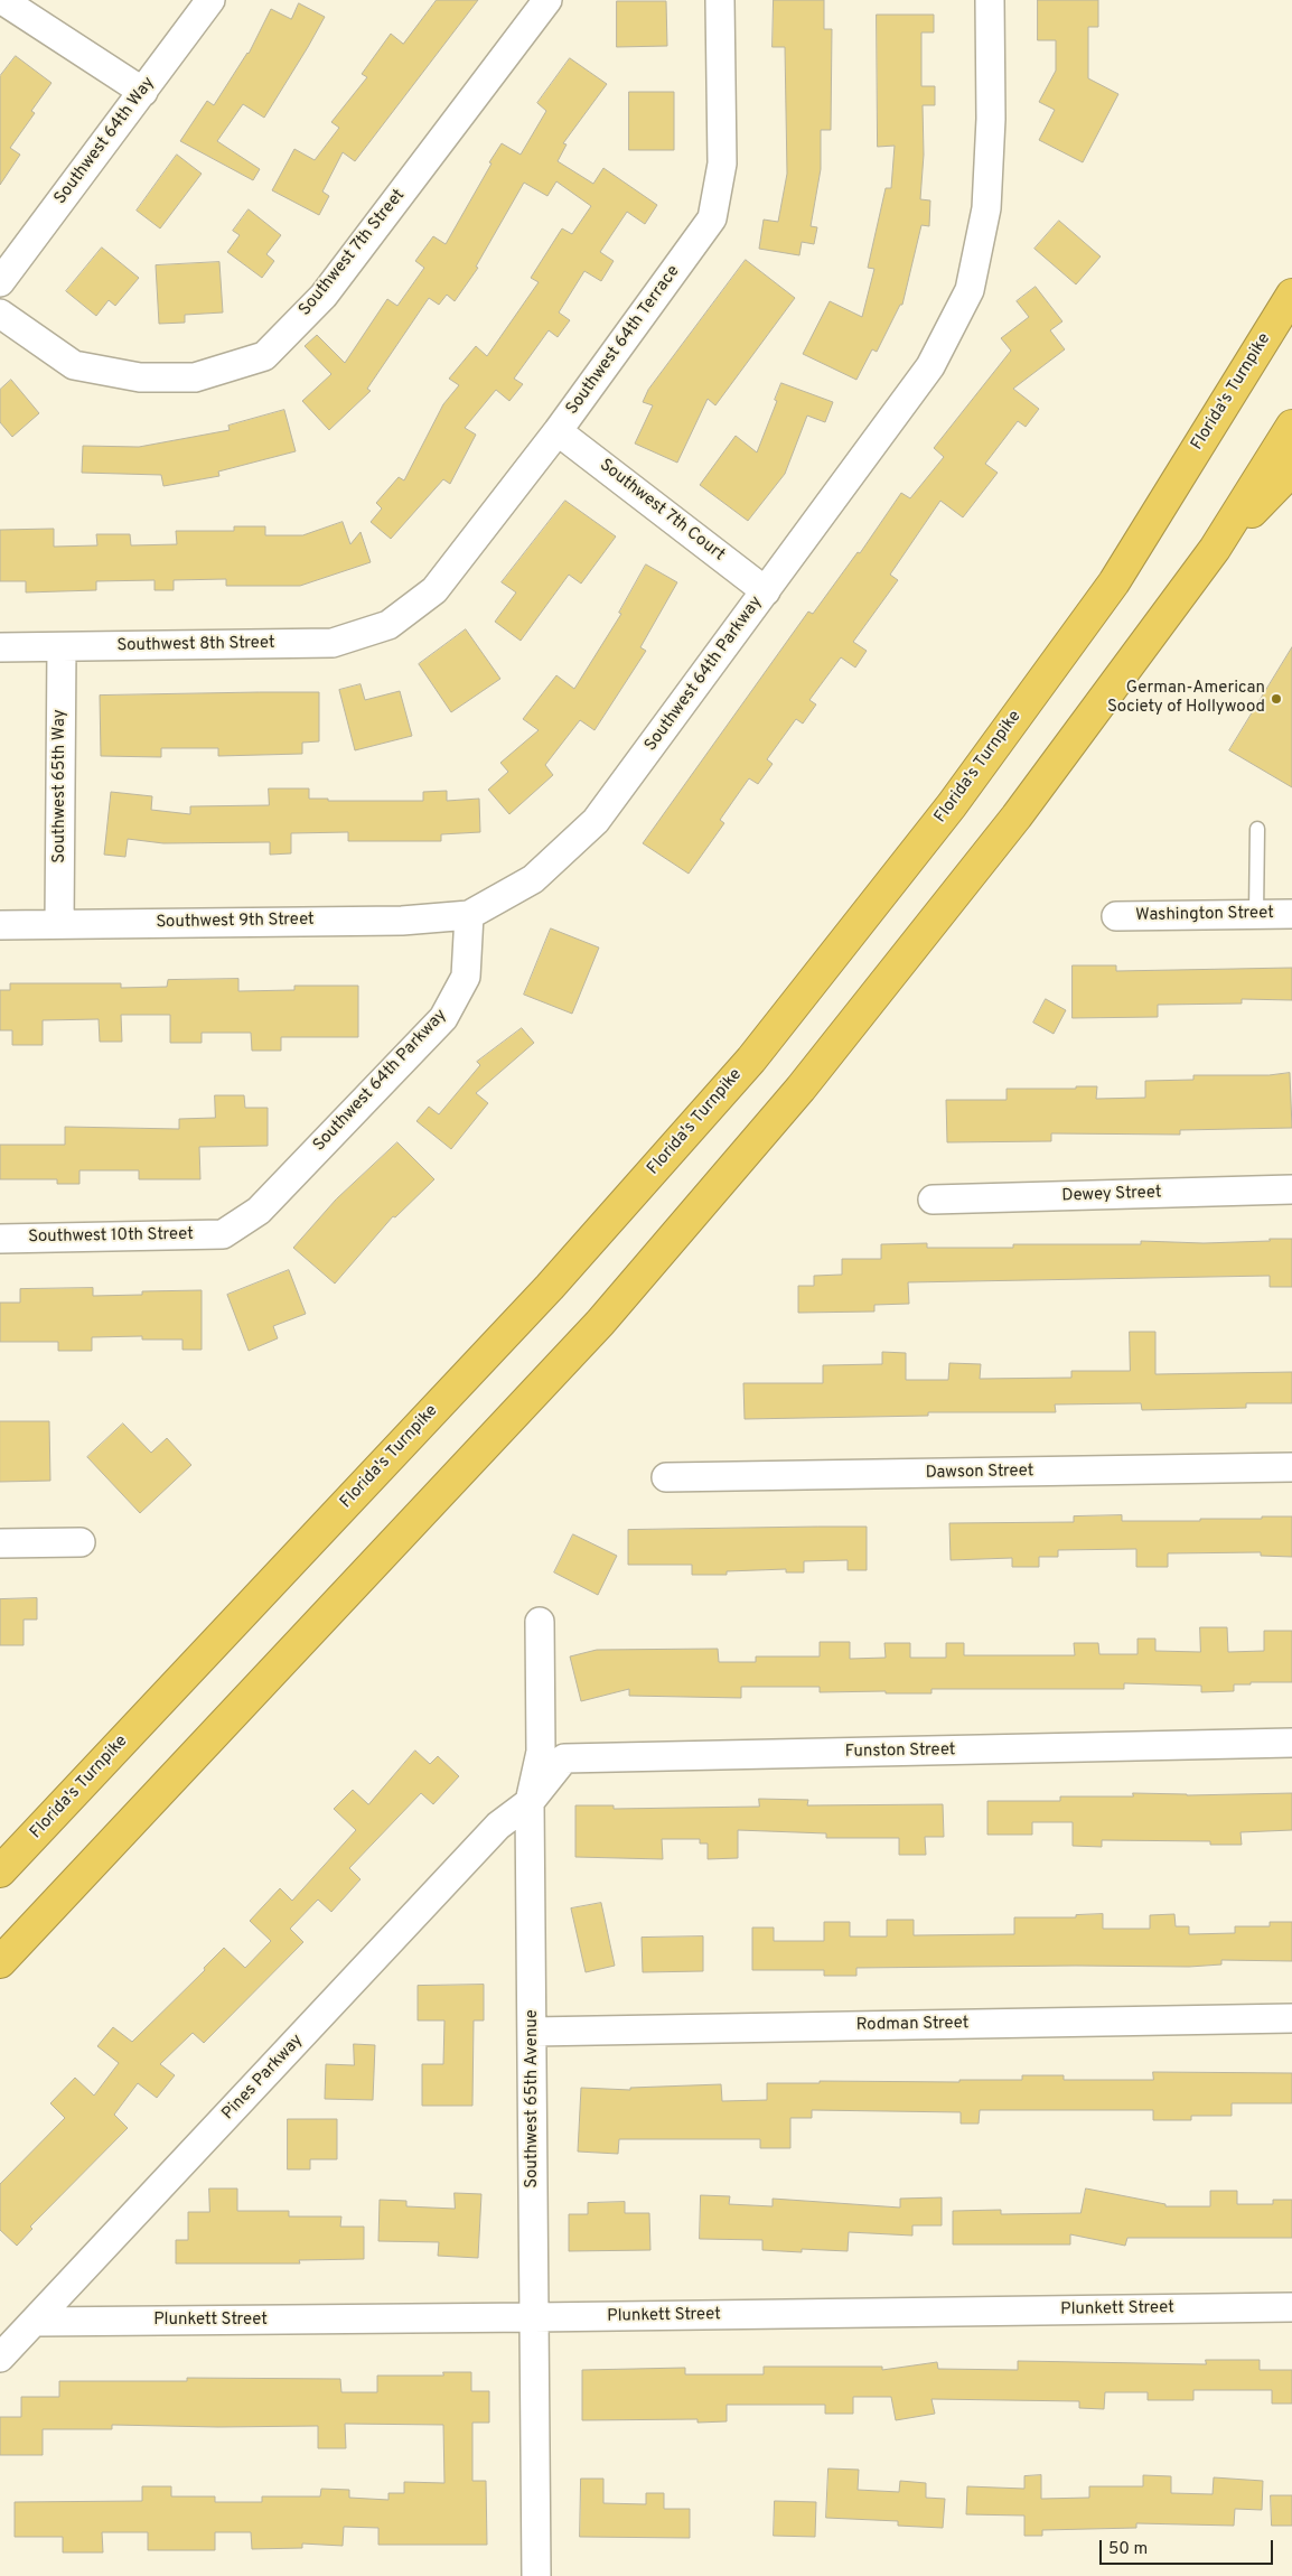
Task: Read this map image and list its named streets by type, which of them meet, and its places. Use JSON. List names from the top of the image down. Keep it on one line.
{"streets":{"highway":["Florida's Turnpike"],"street":["Southwest 64th Way","Southwest 7th Street","Southwest 64th Terrace","Southwest 7th Court","Southwest 8th Street","Southwest 64th Parkway","Southwest 65th Way","Washington Street","Southwest 9th Street","Dewey Street","Southwest 10th Street","Dawson Street","Funston Street","Rodman Street","Pines Parkway","Southwest 65th Avenue","Plunkett Street"]},"crossings":[["Southwest 64th Terrace","Southwest 7th Court"],["Southwest 64th Terrace","Southwest 8th Street"],["Southwest 7th Court","Southwest 64th Parkway"],["Southwest 8th Street","Southwest 65th Way"],["Southwest 64th Parkway","Southwest 9th Street"],["Southwest 64th Parkway","Southwest 10th Street"],["Southwest 65th Way","Southwest 9th Street"],["Funston Street","Pines Parkway"],["Funston Street","Southwest 65th Avenue"],["Rodman Street","Southwest 65th Avenue"],["Pines Parkway","Southwest 65th Avenue"],["Pines Parkway","Plunkett Street"],["Southwest 65th Avenue","Plunkett Street"]],"places":["German-American Society of Hollywood"],"scale_bar":"50 m"}
